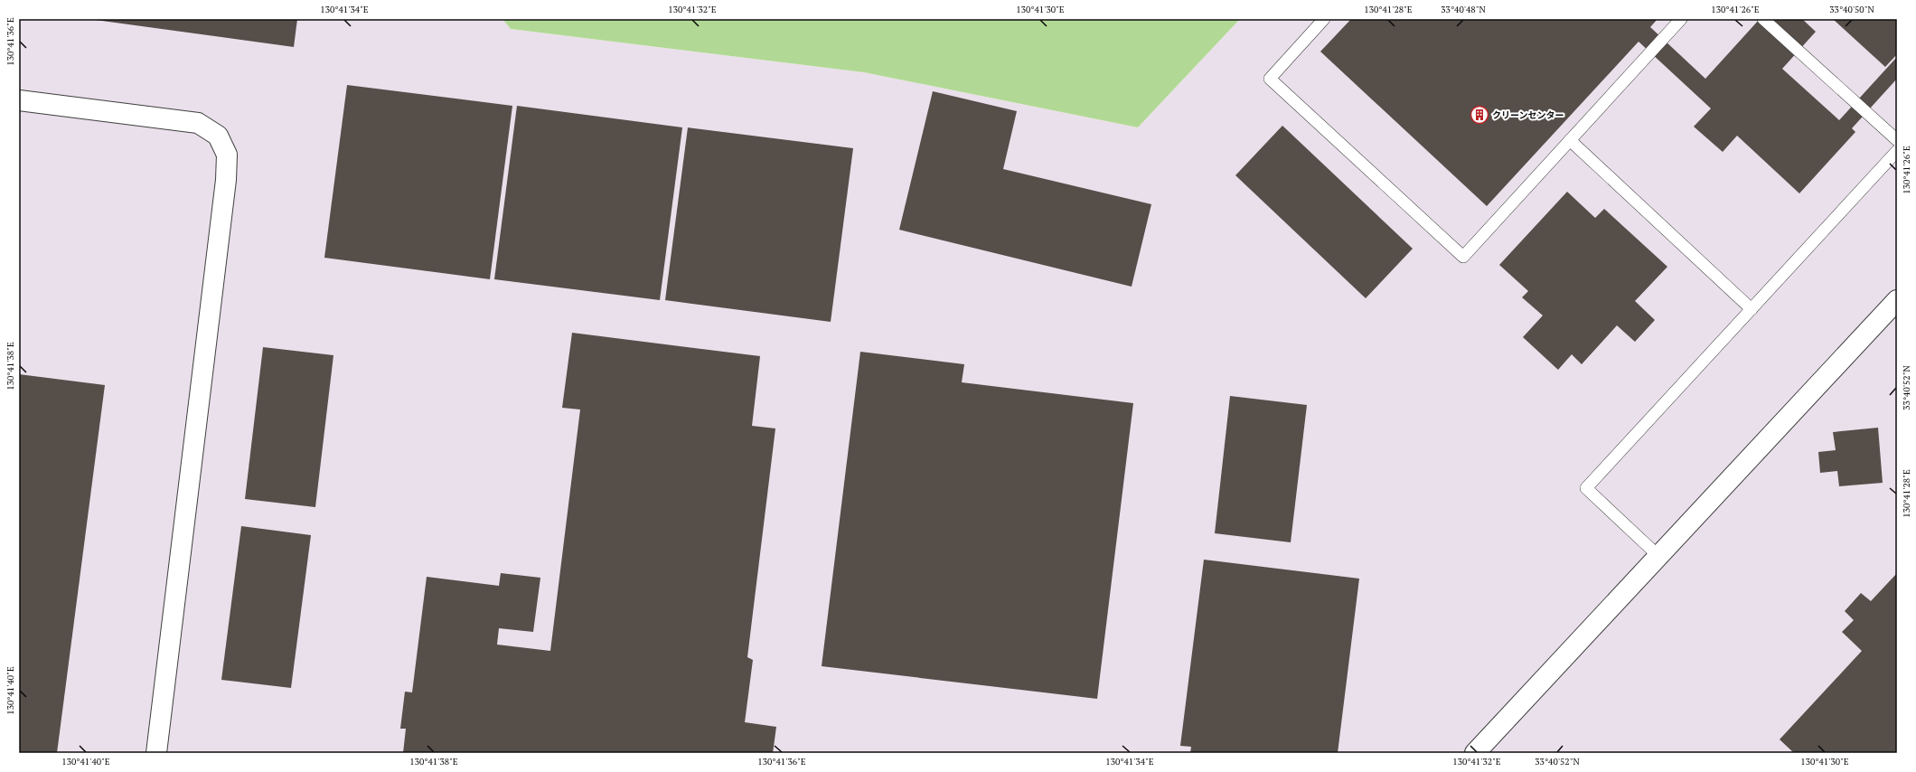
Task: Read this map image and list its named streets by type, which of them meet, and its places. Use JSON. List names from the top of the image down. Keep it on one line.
{"places":{"building":["クリーンセンター"]},"coordinates":["130°41'34\"E","130°41'32\"E","130°41'30\"E","130°41'28\"E","33°40'48\"N","130°41'26\"E","33°40'50\"N","130°41'36\"E","130°41'38\"E","33°40'52\"N","130°41'40\"E"]}
